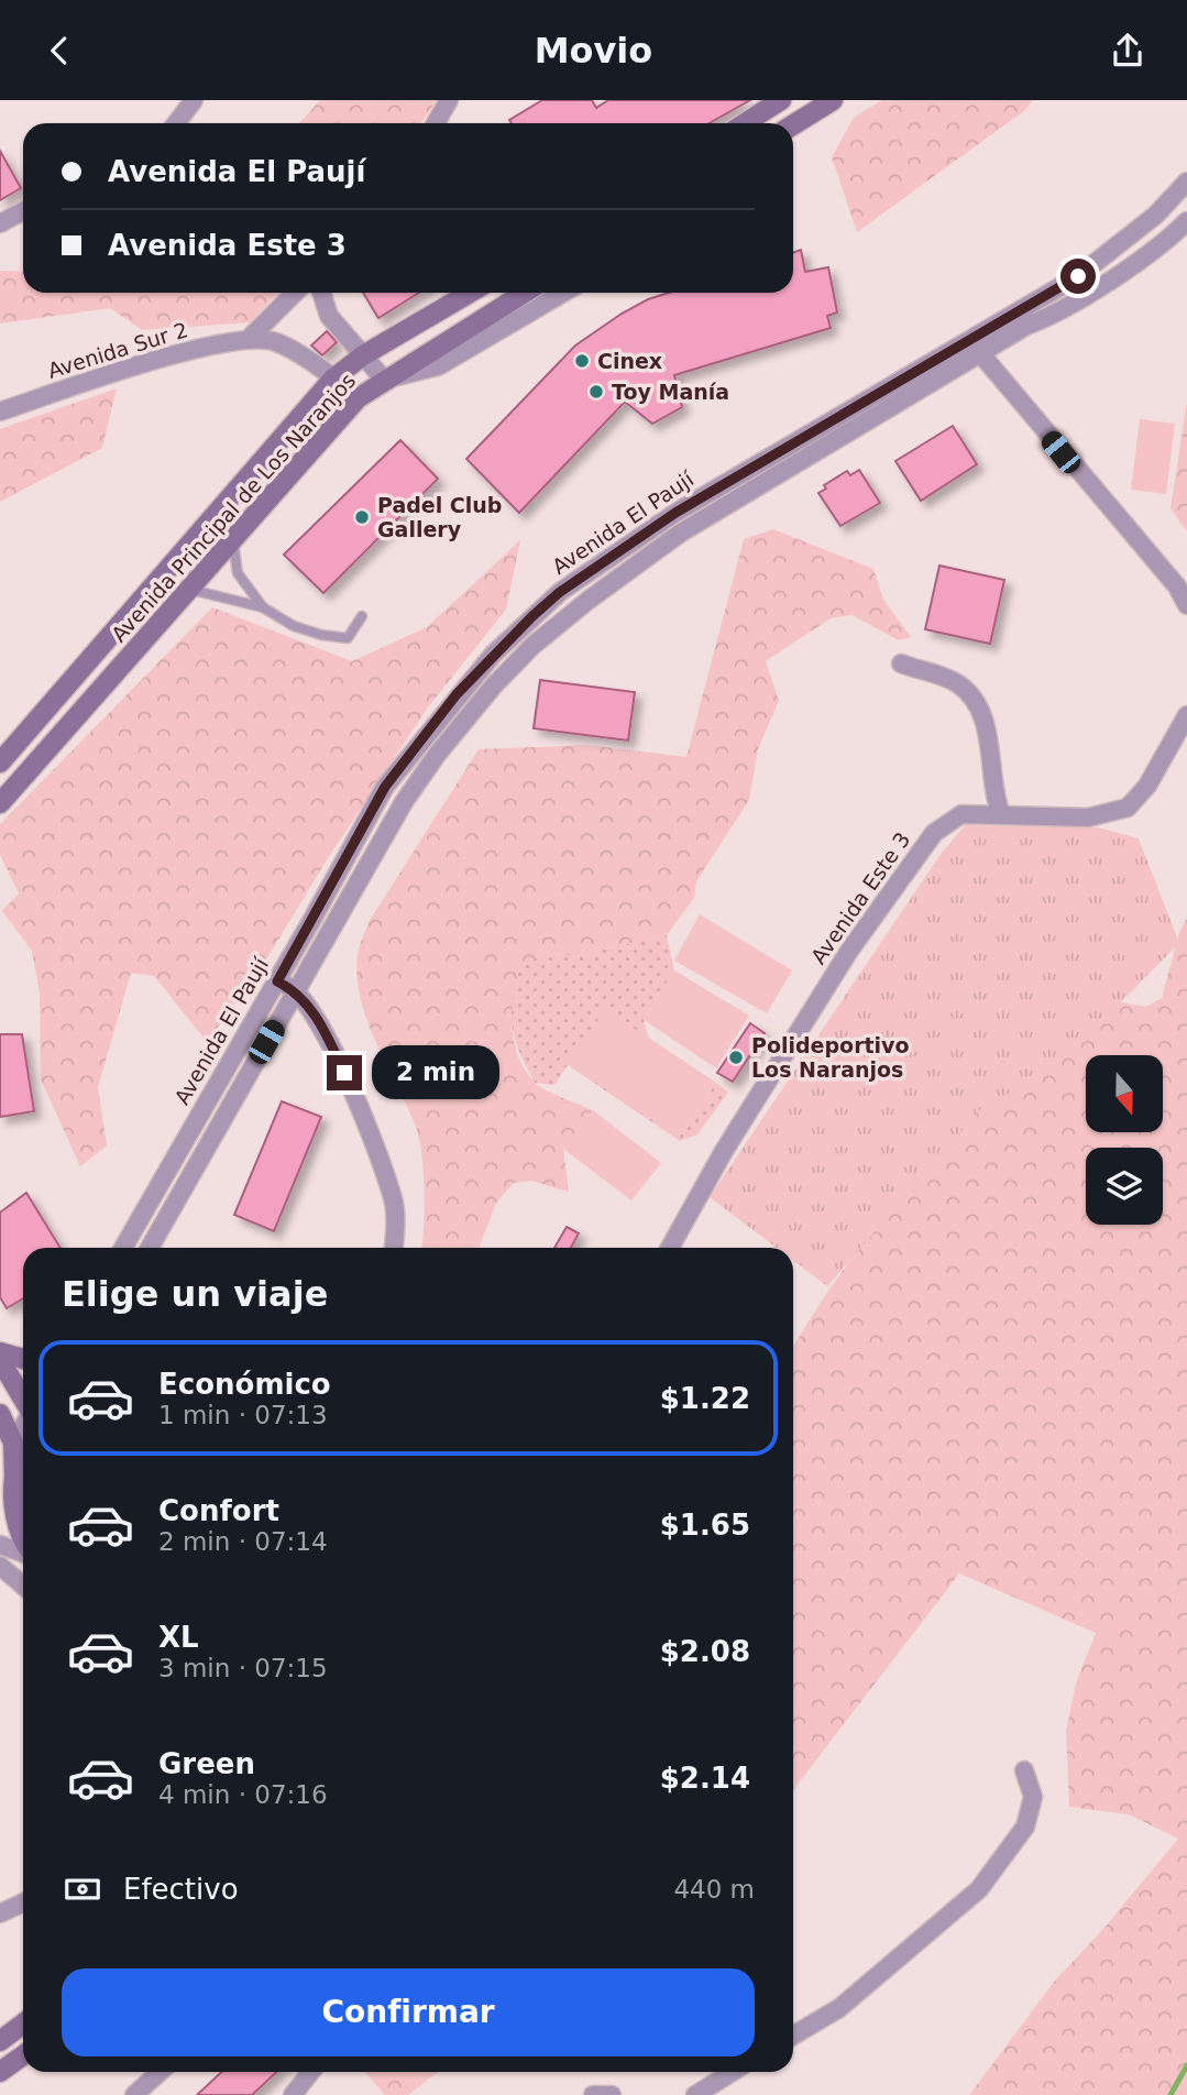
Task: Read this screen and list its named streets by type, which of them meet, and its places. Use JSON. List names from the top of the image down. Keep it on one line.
{"streets":{"main road":["Avenida Principal de Los Naranjos"],"street":["Avenida Sur 2","Avenida El Paují","Avenida Este 3"]},"places":["Cinex","Toy Manía","Padel Club Gallery","Polideportivo Los Naranjos"],"north":"bottom","page":{"header":"Movio","banner":["Avenida El Paují","Avenida Este 3"],"bubble":"2 min","heading":"Elige un viaje","list":[{"name":"Económico","note":"1 min · 07:13","value":"$1.22"},{"name":"Confort","note":"2 min · 07:14","value":"$1.65"},{"name":"XL","note":"3 min · 07:15","value":"$2.08"},{"name":"Green","note":"4 min · 07:16","value":"$2.14"}],"pay":["Efectivo","440 m"],"buttons":"Confirmar"}}
